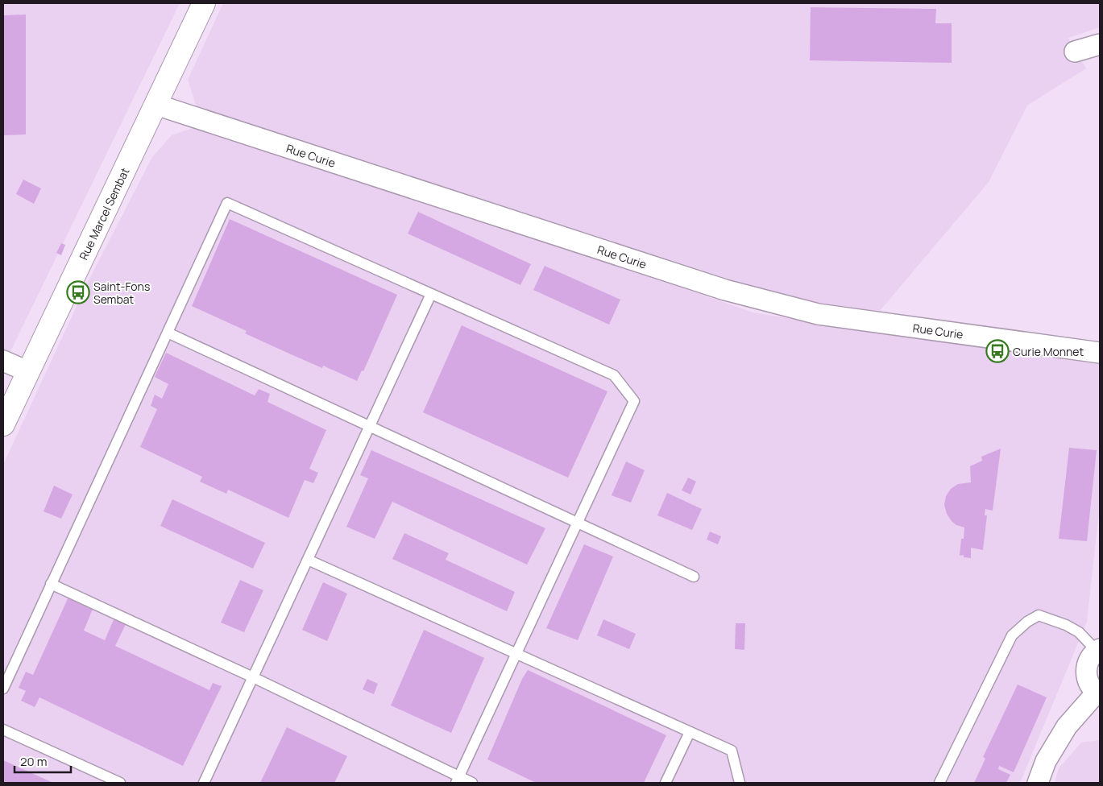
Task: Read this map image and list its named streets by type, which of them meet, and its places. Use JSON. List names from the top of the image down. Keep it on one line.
{"streets":{"main road":["Rue Marcel Sembat"],"street":["Rue Curie"]},"crossings":[["Rue Curie","Rue Marcel Sembat"]],"places":{"bus stop":["Saint-Fons Sembat","Curie Monnet"]},"scale_bar":"20 m"}
